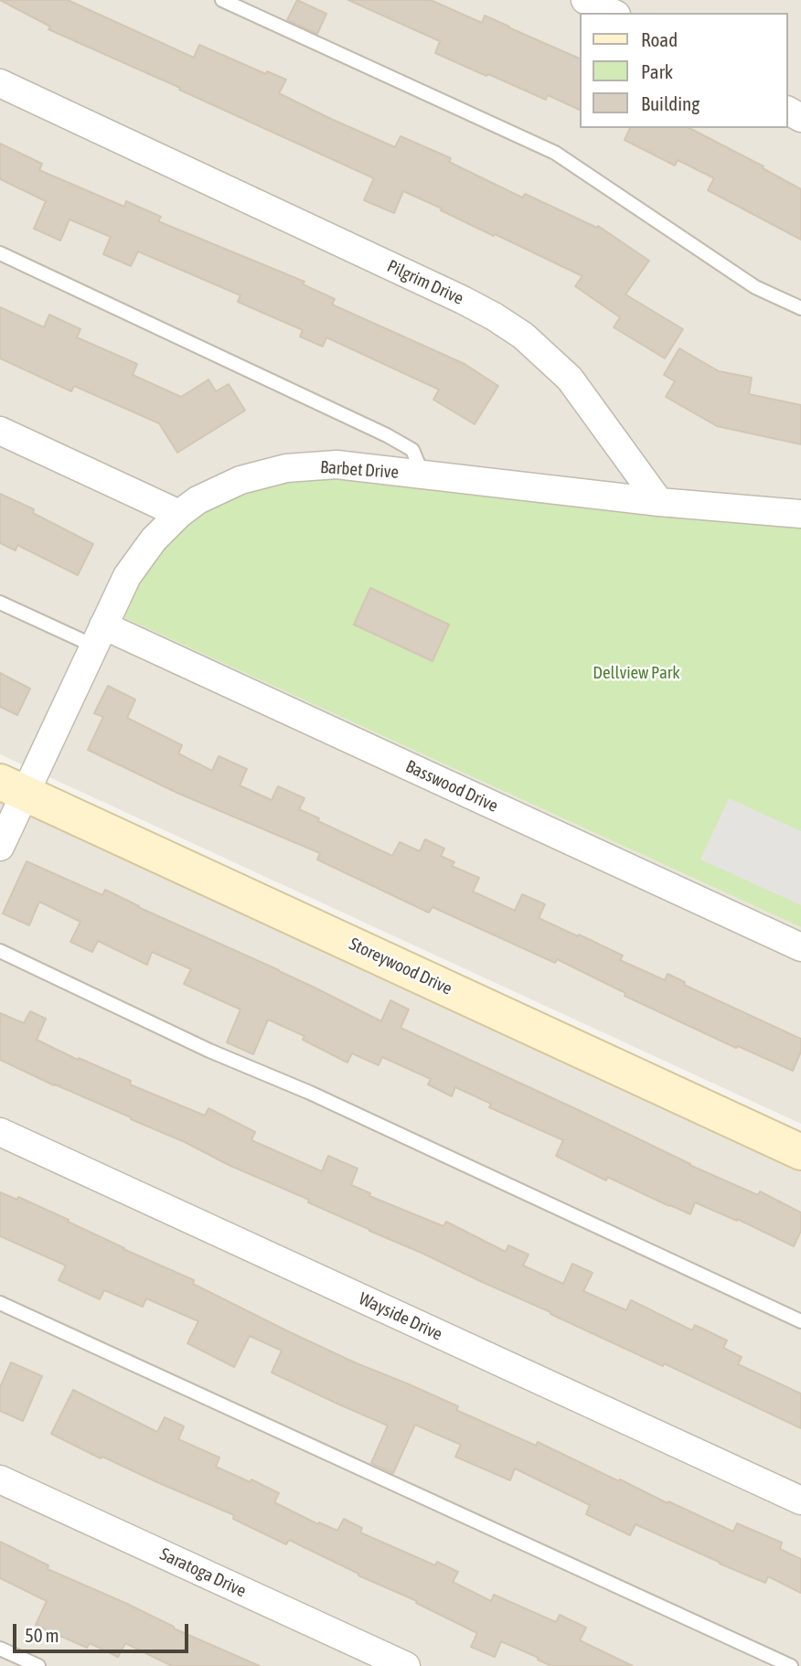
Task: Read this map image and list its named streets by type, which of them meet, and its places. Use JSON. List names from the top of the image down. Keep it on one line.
{"streets":{"street":["Pilgrim Drive","Barbet Drive","Basswood Drive","Storeywood Drive","Wayside Drive","Saratoga Drive"]},"crossings":[["Pilgrim Drive","Barbet Drive"],["Barbet Drive","Basswood Drive"],["Barbet Drive","Storeywood Drive"]],"parks":["Dellview Park"],"legend":["Road","Park","Building"],"scale_bar":"50 m"}
